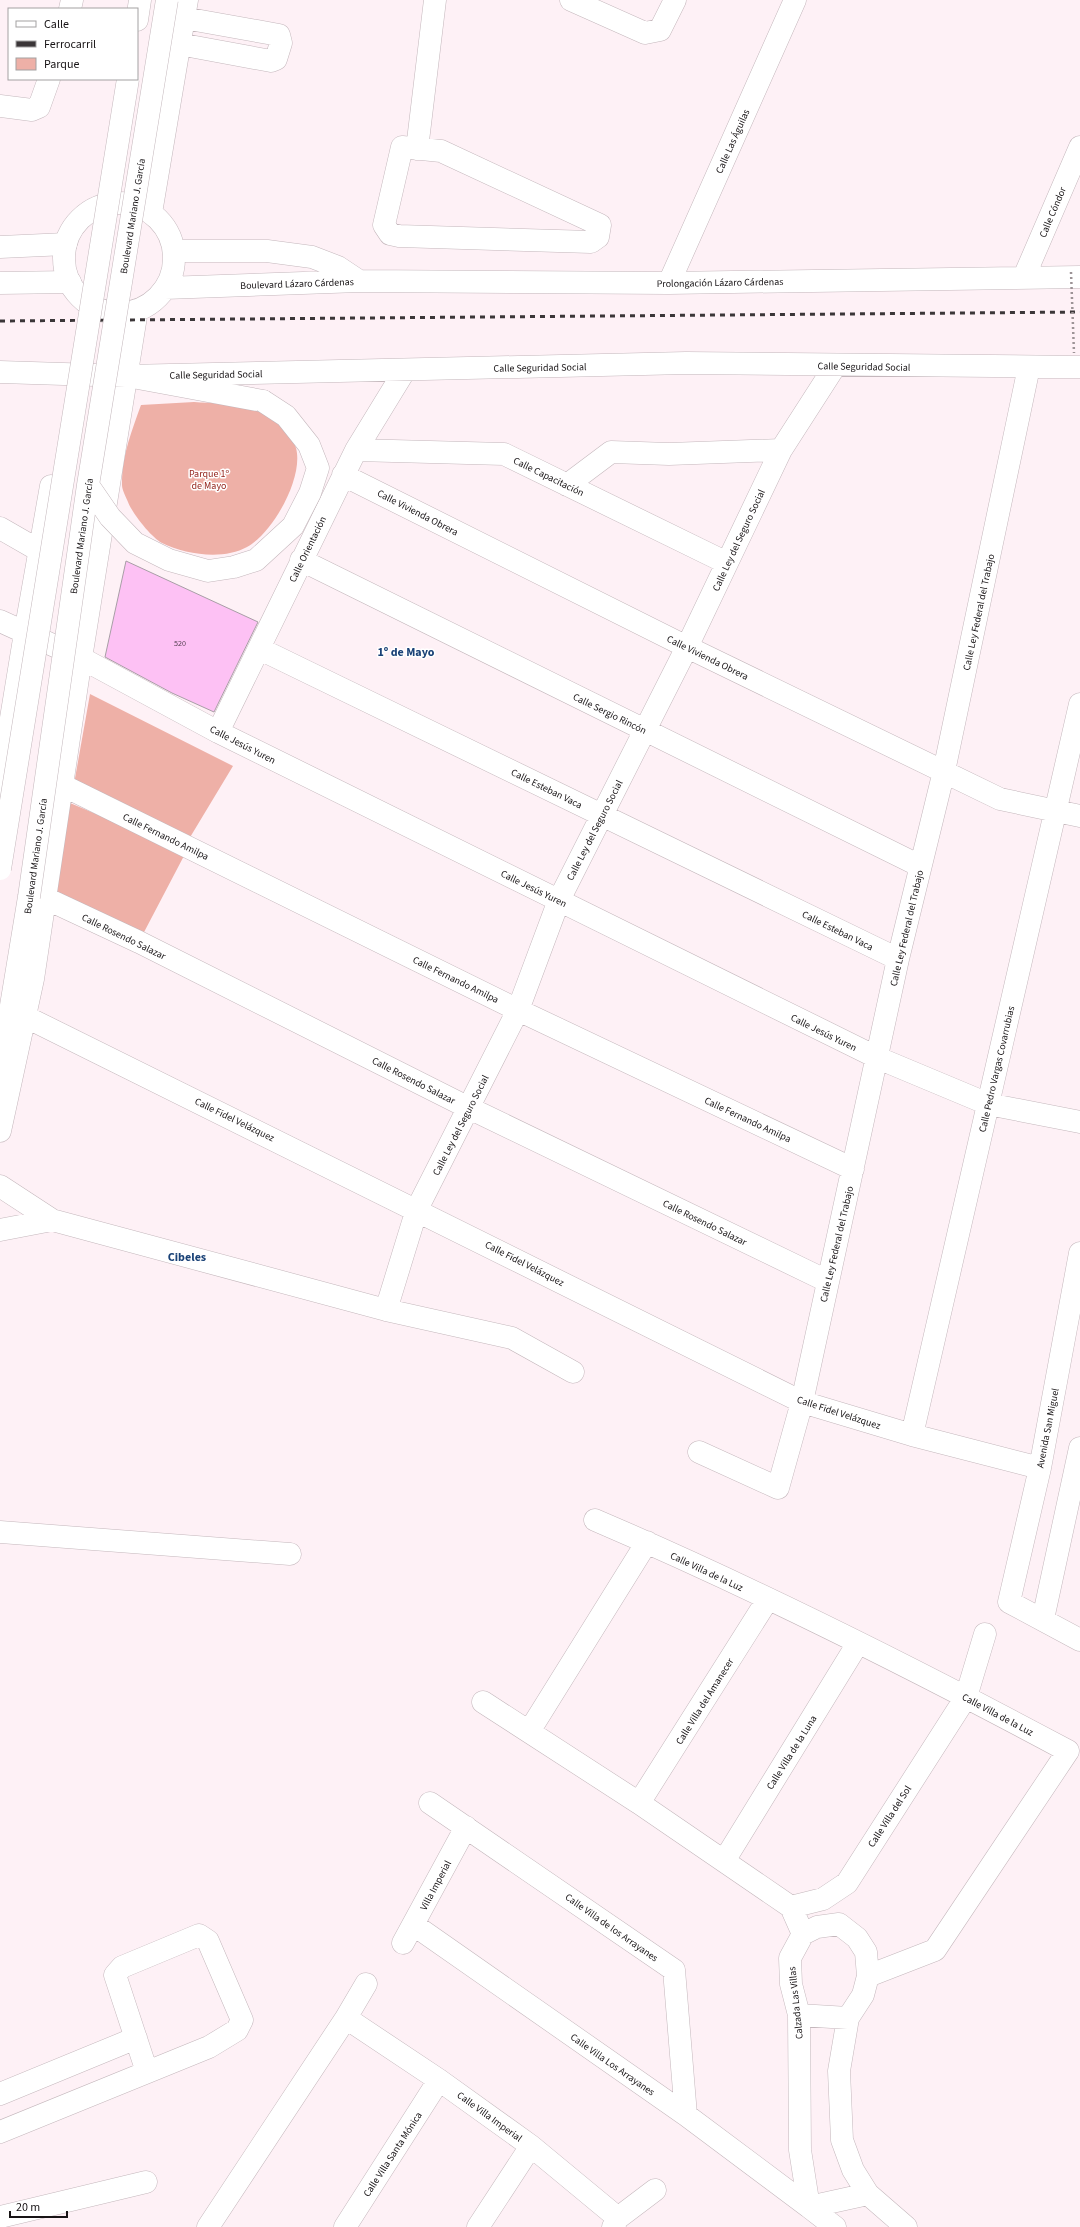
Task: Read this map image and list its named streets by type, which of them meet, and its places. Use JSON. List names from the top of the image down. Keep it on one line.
{"streets":{"street":["Calle Las Águilas","Calle Cóndor","Boulevard Mariano J. García","Prolongación Lázaro Cárdenas","Boulevard Lázaro Cárdenas","Calle Seguridad Social","Calle Capacitación","Calle Vivienda Obrera","Calle Ley del Seguro Social","Calle Orientación","Calle Ley Federal del Trabajo","Calle Sergio Rincón","Calle Jesús Yuren","Calle Esteban Vaca","Calle Fernando Amilpa","Calle Rosendo Salazar","Calle Pedro Vargas Covarrubias","Calle Fidel Velázquez","Avenida San Miguel","Calle Villa de la Luz","Calle Villa del Amanecer","Calle Villa de la Luna","Calle Villa del Sol","Villa Imperial","Calle Villa de los Arrayanes","Calzada Las Villas","Calle Villa Los Arrayanes","Calle Villa Imperial","Calle Villa Santa Mónica"]},"crossings":[["Calle Las Águilas","Prolongación Lázaro Cárdenas"],["Calle Cóndor","Prolongación Lázaro Cárdenas"],["Boulevard Mariano J. García","Calle Rosendo Salazar"],["Prolongación Lázaro Cárdenas","Boulevard Lázaro Cárdenas"],["Calle Seguridad Social","Calle Ley del Seguro Social"],["Calle Seguridad Social","Calle Orientación"],["Calle Seguridad Social","Calle Ley Federal del Trabajo"],["Calle Capacitación","Calle Ley del Seguro Social"],["Calle Capacitación","Calle Orientación"],["Calle Vivienda Obrera","Calle Ley del Seguro Social"],["Calle Vivienda Obrera","Calle Orientación"],["Calle Vivienda Obrera","Calle Ley Federal del Trabajo"],["Calle Vivienda Obrera","Calle Pedro Vargas Covarrubias"],["Calle Ley del Seguro Social","Calle Sergio Rincón"],["Calle Ley del Seguro Social","Calle Jesús Yuren"],["Calle Ley del Seguro Social","Calle Esteban Vaca"],["Calle Ley del Seguro Social","Calle Fernando Amilpa"],["Calle Ley del Seguro Social","Calle Rosendo Salazar"],["Calle Ley del Seguro Social","Calle Fidel Velázquez"],["Calle Orientación","Calle Sergio Rincón"],["Calle Orientación","Calle Jesús Yuren"],["Calle Orientación","Calle Esteban Vaca"],["Calle Ley Federal del Trabajo","Calle Sergio Rincón"],["Calle Ley Federal del Trabajo","Calle Jesús Yuren"],["Calle Ley Federal del Trabajo","Calle Esteban Vaca"],["Calle Ley Federal del Trabajo","Calle Fernando Amilpa"],["Calle Ley Federal del Trabajo","Calle Rosendo Salazar"],["Calle Ley Federal del Trabajo","Calle Fidel Velázquez"],["Calle Jesús Yuren","Calle Pedro Vargas Covarrubias"],["Calle Pedro Vargas Covarrubias","Calle Fidel Velázquez"],["Calle Fidel Velázquez","Avenida San Miguel"],["Calle Villa de la Luz","Calle Villa del Amanecer"],["Calle Villa de la Luz","Calle Villa de la Luna"],["Calle Villa de la Luz","Calle Villa del Sol"],["Calle Villa de la Luz","Calzada Las Villas"],["Villa Imperial","Calle Villa de los Arrayanes"],["Villa Imperial","Calle Villa Los Arrayanes"],["Calle Villa de los Arrayanes","Calle Villa Los Arrayanes"],["Calzada Las Villas","Calle Villa Los Arrayanes"],["Calle Villa Imperial","Calle Villa Santa Mónica"]],"districts":["1º de Mayo","Cibeles"],"parks":["Parque 1º de Mayo"],"house_numbers":["520"],"legend":["Calle","Ferrocarril","Parque"],"scale_bar":"20 m"}
